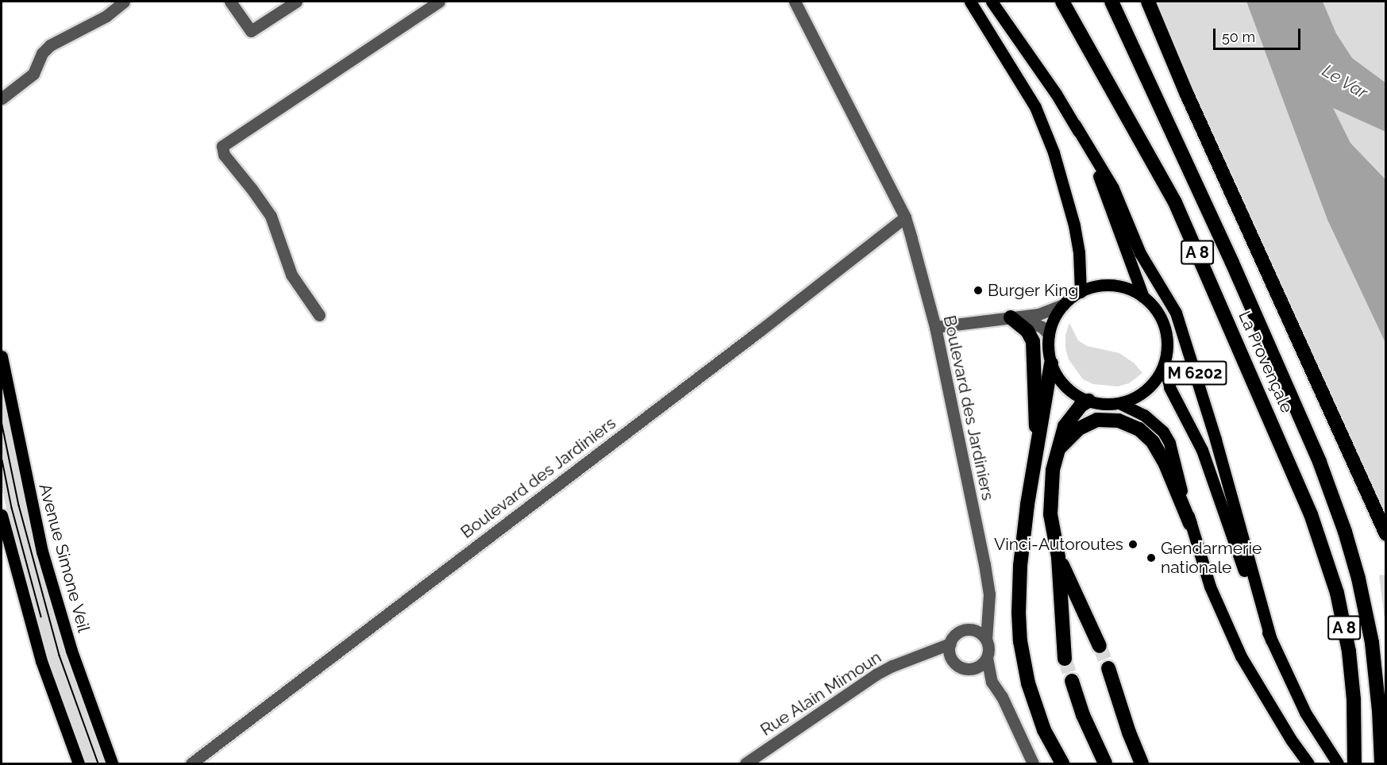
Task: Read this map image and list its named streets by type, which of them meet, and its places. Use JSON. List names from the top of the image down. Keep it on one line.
{"streets":{"highway":["A 8","La Provençale"],"main road":["M 6202","Avenue Simone Veil"],"street":["Boulevard des Jardiniers","Rue Alain Mimoun"]},"crossings":[["Boulevard des Jardiniers","Rue Alain Mimoun"]],"water":["Le Var"],"places":["Burger King","Vinci-Autoroutes","Gendarmerie nationale"],"scale_bar":"50 m"}
